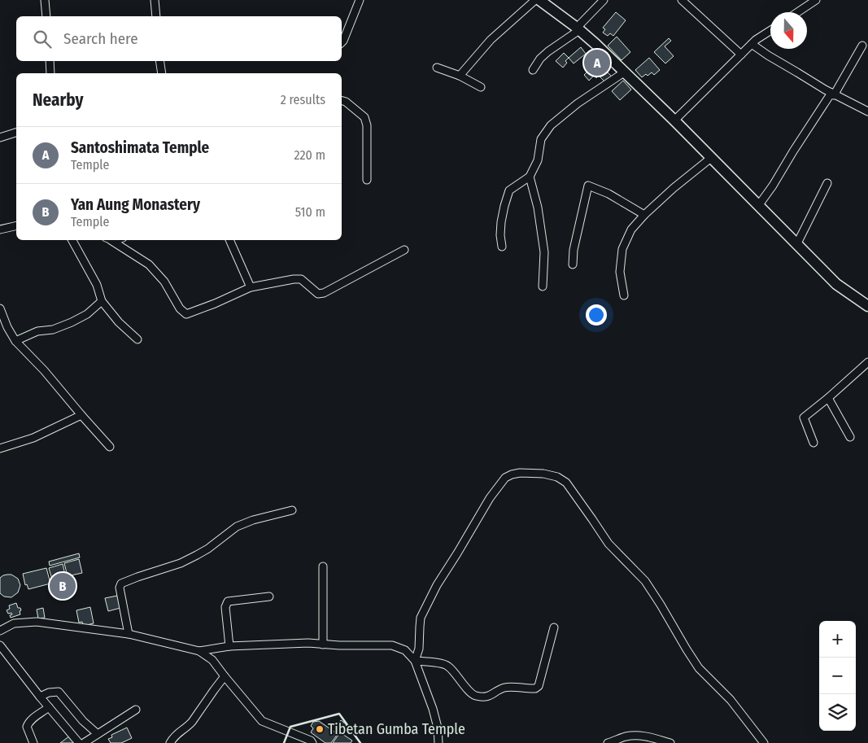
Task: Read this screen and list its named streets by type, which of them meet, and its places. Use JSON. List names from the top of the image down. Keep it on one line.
{"places":["Tibetan Gumba Temple"],"north":"bottom","page":{"search":"Search here","pins":["A","B"],"heading":["Nearby","2 results"],"list":[{"mark":"A","name":"Santoshimata Temple","note":"Temple","value":"220 m"},{"mark":"B","name":"Yan Aung Monastery","note":"Temple","value":"510 m"}],"map_buttons":["+","−"]}}
